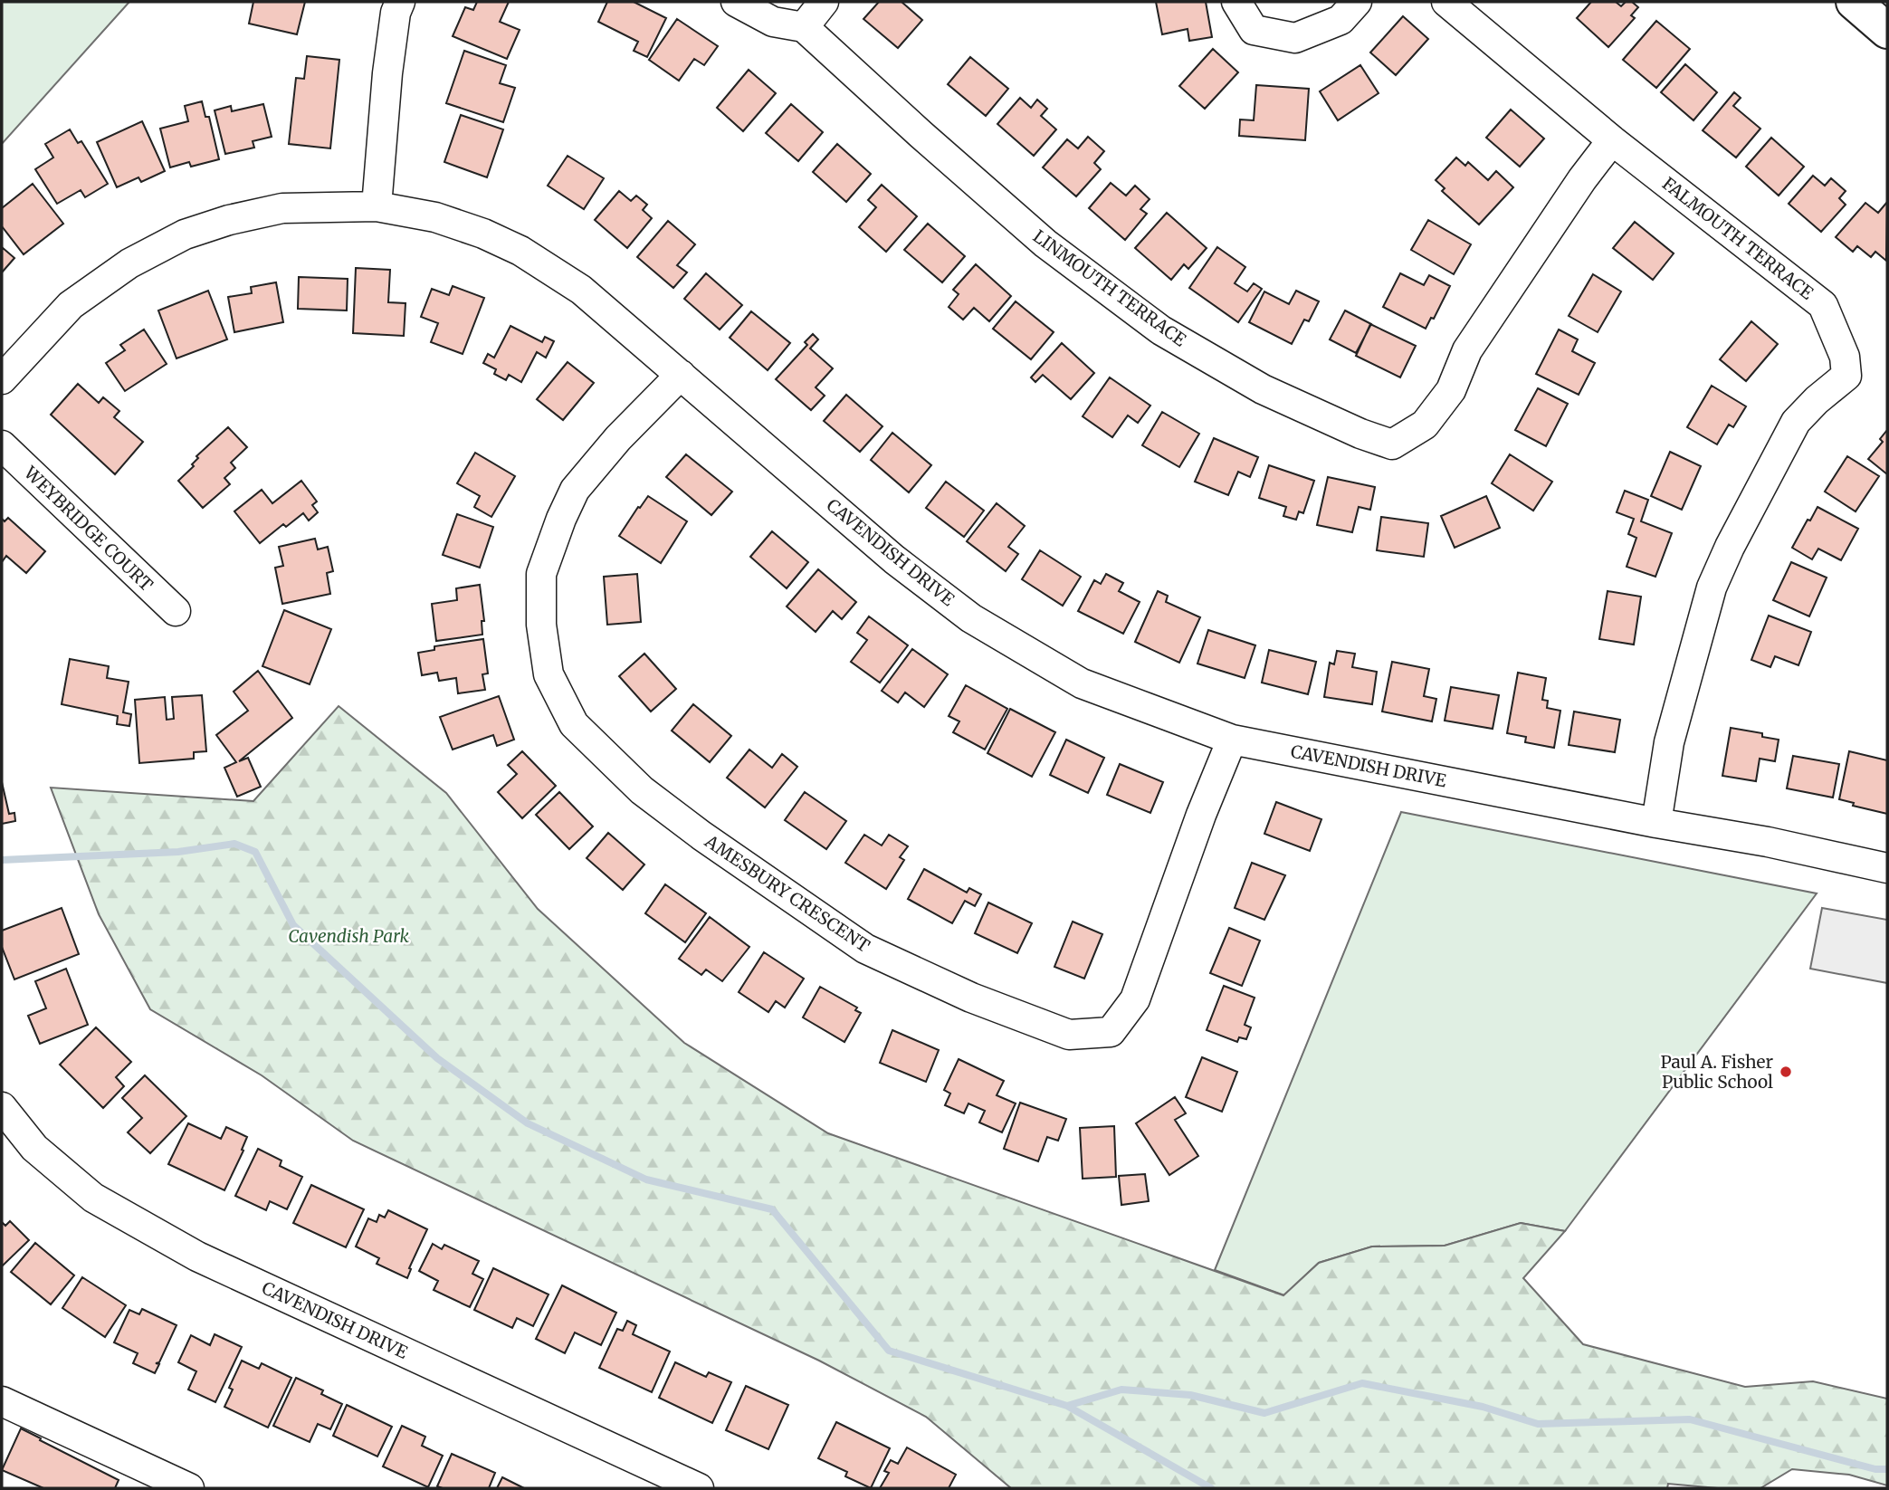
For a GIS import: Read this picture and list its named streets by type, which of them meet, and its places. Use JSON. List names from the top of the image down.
{
  "streets": {
    "street": [
      "FALMOUTH TERRACE",
      "LINMOUTH TERRACE",
      "WEYBRIDGE COURT",
      "CAVENDISH DRIVE",
      "AMESBURY CRESCENT"
    ]
  },
  "crossings": [
    ["FALMOUTH TERRACE", "LINMOUTH TERRACE"],
    ["FALMOUTH TERRACE", "CAVENDISH DRIVE"],
    ["CAVENDISH DRIVE", "AMESBURY CRESCENT"]
  ],
  "parks": ["Cavendish Park"],
  "places": ["Paul A. Fisher Public School"]
}
